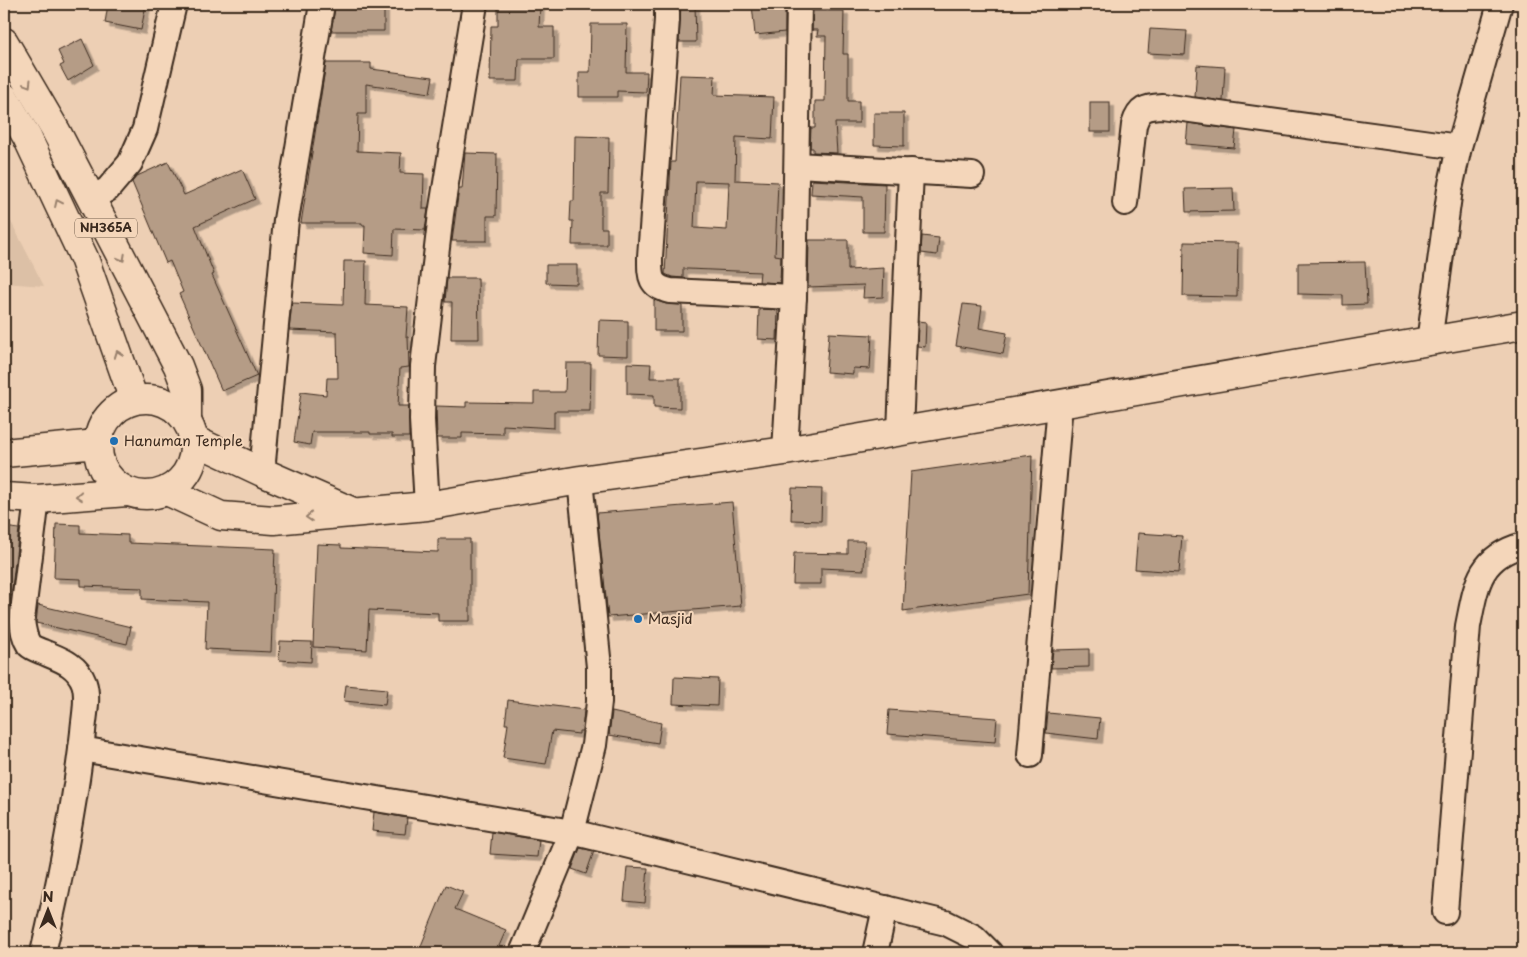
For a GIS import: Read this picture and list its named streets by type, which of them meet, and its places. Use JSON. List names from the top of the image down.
{
  "streets": {
    "main road": ["NH365A"]
  },
  "places": ["Hanuman Temple", "Masjid"],
  "north": "top"
}
